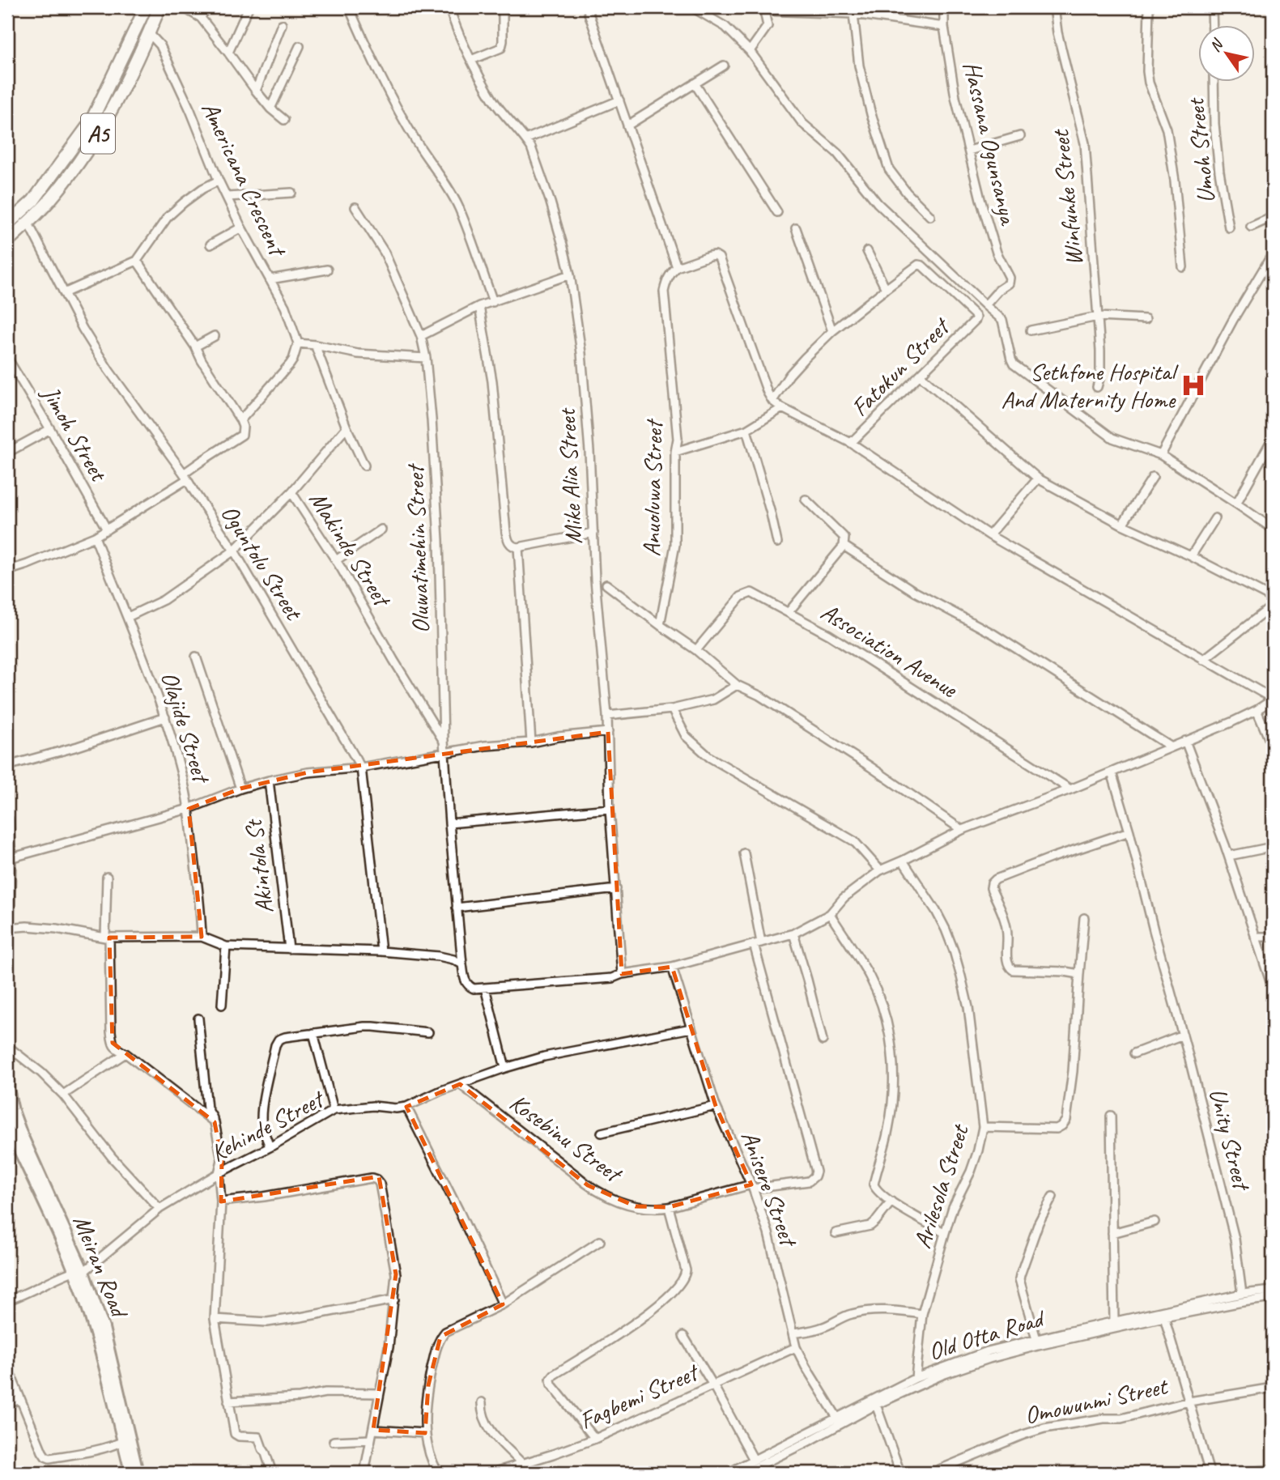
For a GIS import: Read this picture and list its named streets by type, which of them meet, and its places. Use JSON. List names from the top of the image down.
{
  "streets": {
    "highway": ["A5"],
    "main road": ["Meiran Road"],
    "street": [
      "Hassana Ogunsanya",
      "Umoh Street",
      "Americana Crescent",
      "Winfunke Street",
      "Fatokun Street",
      "Jimoh Street",
      "Mike Alia Street",
      "Anuoluwa Street",
      "Makinde Street",
      "Oluwatimehin Street",
      "Oguntolu Street",
      "Association Avenue",
      "Olajide Street",
      "Akintola St",
      "Kehinde Street",
      "Kosebinu Street",
      "Unity Street",
      "Arilesola Street",
      "Anisere Street",
      "Old Otta Road",
      "Fagbemi Street",
      "Omowunmi Street"
    ]
  },
  "crossings": [
    ["A5", "Americana Crescent"],
    ["A5", "Oguntolu Street"],
    ["Makinde Street", "Oluwatimehin Street"],
    ["Kehinde Street", "Kosebinu Street"],
    ["Kehinde Street", "Anisere Street"],
    ["Kehinde Street", "Meiran Road"],
    ["Kosebinu Street", "Anisere Street"],
    ["Unity Street", "Old Otta Road"],
    ["Arilesola Street", "Old Otta Road"],
    ["Anisere Street", "Old Otta Road"],
    ["Anisere Street", "Fagbemi Street"]
  ],
  "places": {
    "hospital": ["Sethfone Hospital And Maternity Home"]
  },
  "north": "top left"
}
